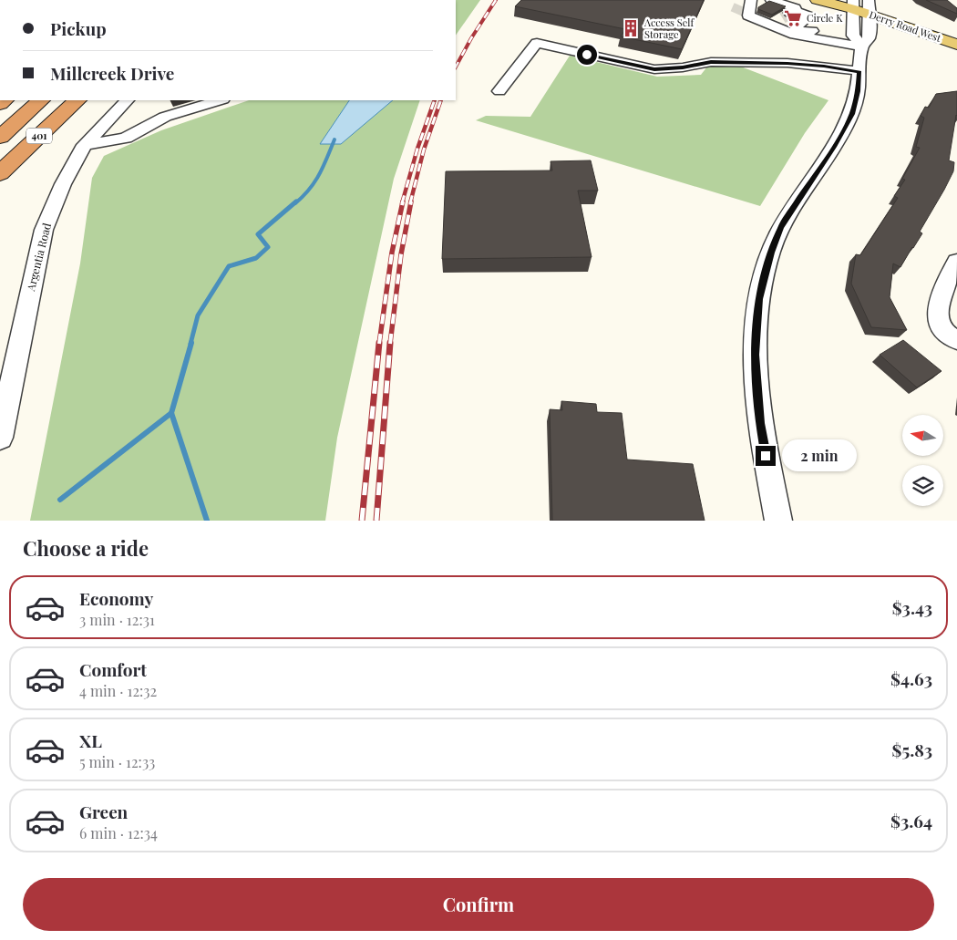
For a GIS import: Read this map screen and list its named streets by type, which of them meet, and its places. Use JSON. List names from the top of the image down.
{
  "streets": {
    "highway": ["401"],
    "main road": ["Derry Road West"],
    "street": ["Argentia Road"]
  },
  "places": {
    "supermarket": ["Circle K"],
    "building": ["Access Self Storage"]
  },
  "north": "left",
  "page": {
    "banner": ["Pickup", "Millcreek Drive"],
    "bubble": "2 min",
    "heading": "Choose a ride",
    "list": [
      {
        "name": "Economy",
        "note": "3 min · 12:31",
        "value": "$3.43"
      },
      {
        "name": "Comfort",
        "note": "4 min · 12:32",
        "value": "$4.63"
      },
      {
        "name": "XL",
        "note": "5 min · 12:33",
        "value": "$5.83"
      },
      {
        "name": "Green",
        "note": "6 min · 12:34",
        "value": "$3.64"
      }
    ],
    "buttons": "Confirm"
  }
}
